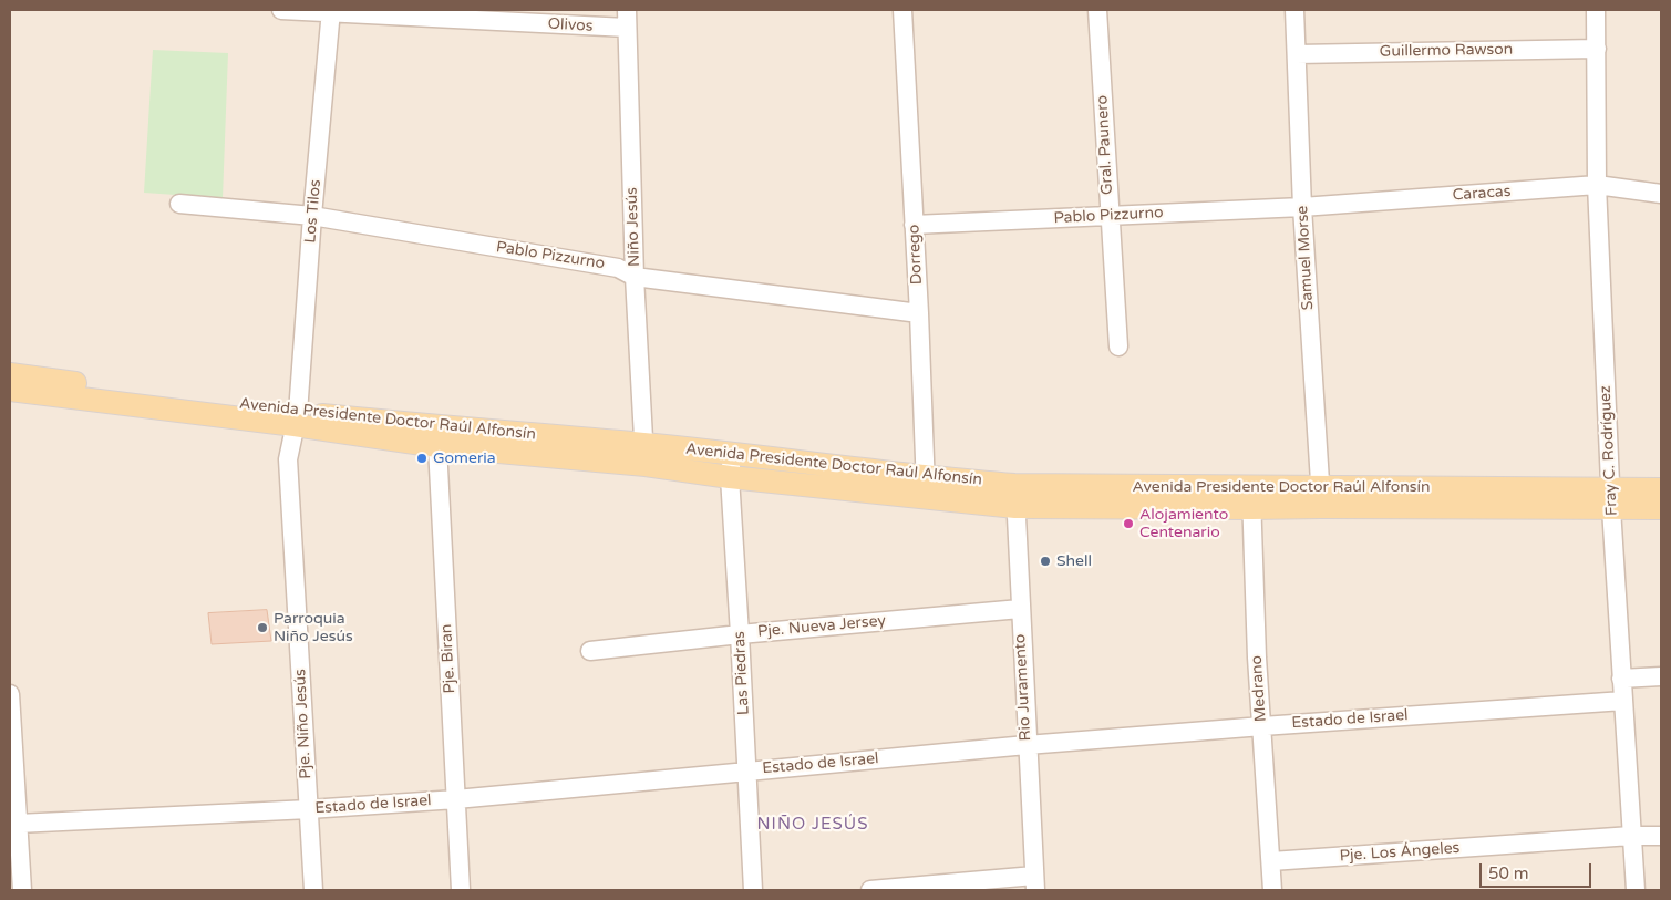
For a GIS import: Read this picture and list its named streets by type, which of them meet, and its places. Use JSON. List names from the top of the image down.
{
  "streets": {
    "main road": ["Avenida Presidente Doctor Raúl Alfonsín"],
    "street": [
      "Olivos",
      "Guillermo Rawson",
      "Gral. Paunero",
      "Caracas",
      "Los Tilos",
      "Pablo Pizzurno",
      "Niño Jesús",
      "Dorrego",
      "Samuel Morse",
      "Fray C. Rodríguez",
      "Pje. Nueva Jersey",
      "Pje. Biran",
      "Las Piedras",
      "Rio Juramento",
      "Medrano",
      "Estado de Israel",
      "Pje. Niño Jesús",
      "Pje. Los Ángeles"
    ]
  },
  "crossings": [
    ["Olivos", "Los Tilos"],
    ["Olivos", "Niño Jesús"],
    ["Guillermo Rawson", "Samuel Morse"],
    ["Guillermo Rawson", "Fray C. Rodríguez"],
    ["Gral. Paunero", "Pablo Pizzurno"],
    ["Caracas", "Pablo Pizzurno"],
    ["Caracas", "Samuel Morse"],
    ["Caracas", "Fray C. Rodríguez"],
    ["Los Tilos", "Pablo Pizzurno"],
    ["Los Tilos", "Avenida Presidente Doctor Raúl Alfonsín"],
    ["Los Tilos", "Pje. Niño Jesús"],
    ["Pablo Pizzurno", "Niño Jesús"],
    ["Pablo Pizzurno", "Dorrego"],
    ["Pablo Pizzurno", "Samuel Morse"],
    ["Niño Jesús", "Avenida Presidente Doctor Raúl Alfonsín"],
    ["Dorrego", "Avenida Presidente Doctor Raúl Alfonsín"],
    ["Samuel Morse", "Avenida Presidente Doctor Raúl Alfonsín"],
    ["Avenida Presidente Doctor Raúl Alfonsín", "Fray C. Rodríguez"],
    ["Avenida Presidente Doctor Raúl Alfonsín", "Pje. Biran"],
    ["Avenida Presidente Doctor Raúl Alfonsín", "Las Piedras"],
    ["Avenida Presidente Doctor Raúl Alfonsín", "Rio Juramento"],
    ["Avenida Presidente Doctor Raúl Alfonsín", "Medrano"],
    ["Avenida Presidente Doctor Raúl Alfonsín", "Pje. Niño Jesús"],
    ["Fray C. Rodríguez", "Estado de Israel"],
    ["Fray C. Rodríguez", "Pje. Los Ángeles"],
    ["Pje. Nueva Jersey", "Las Piedras"],
    ["Pje. Nueva Jersey", "Rio Juramento"],
    ["Pje. Biran", "Estado de Israel"],
    ["Las Piedras", "Estado de Israel"],
    ["Rio Juramento", "Estado de Israel"],
    ["Medrano", "Estado de Israel"],
    ["Medrano", "Pje. Los Ángeles"],
    ["Estado de Israel", "Pje. Niño Jesús"]
  ],
  "districts": ["NIÑO JESÚS"],
  "places": [
    "Gomeria",
    "Alojamiento Centenario",
    "Shell",
    "Parroquia Niño Jesús"
  ],
  "scale_bar": "50 m"
}
